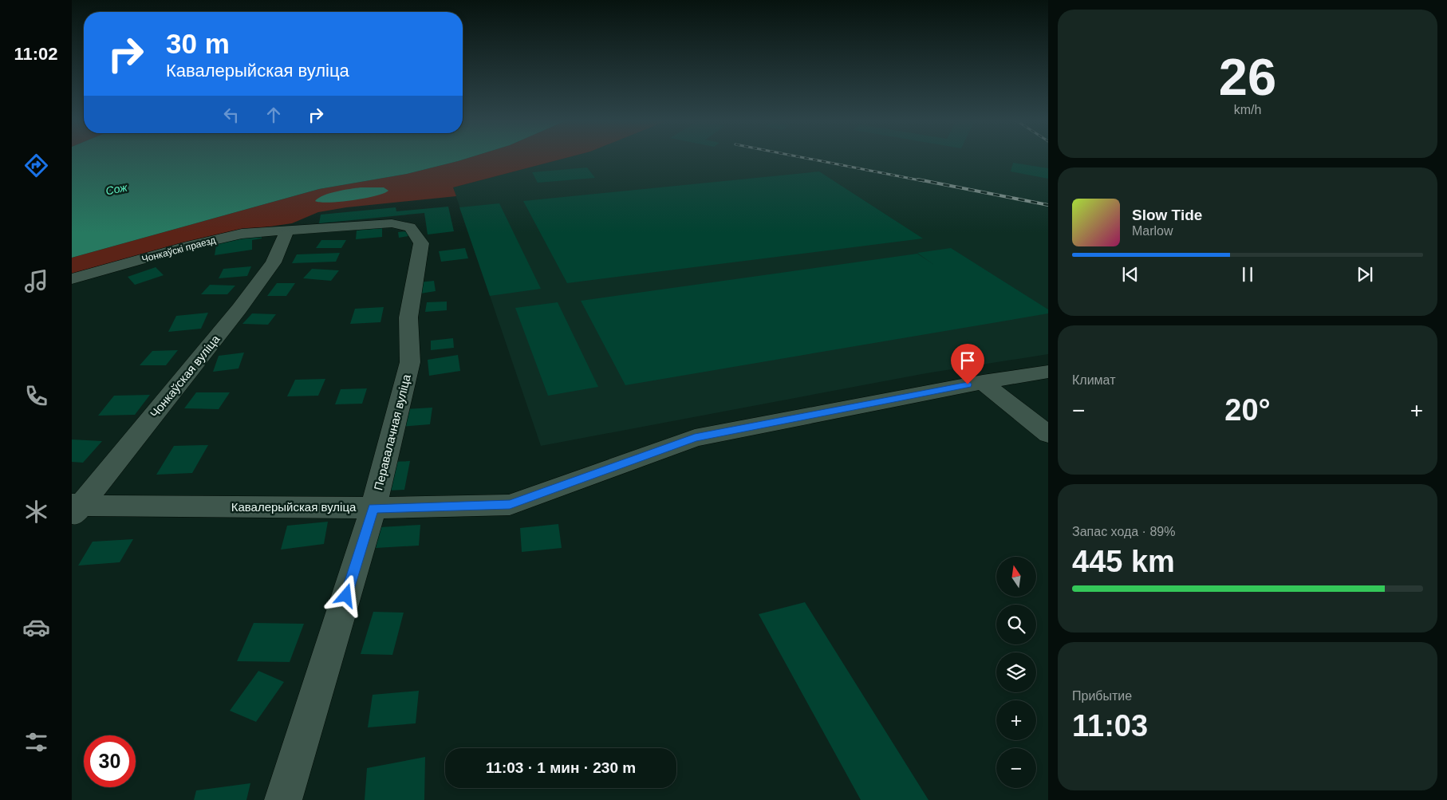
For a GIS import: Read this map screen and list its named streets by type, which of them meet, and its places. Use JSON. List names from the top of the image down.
{
  "streets": {
    "street": [
      "Чонкаўскі праезд",
      "Чонкаўская вуліца",
      "Перавалачная вуліца",
      "Кавалерыйская вуліца"
    ]
  },
  "crossings": [
    ["Чонкаўскі праезд", "Чонкаўская вуліца"],
    ["Чонкаўскі праезд", "Перавалачная вуліца"],
    ["Чонкаўская вуліца", "Перавалачная вуліца"],
    ["Чонкаўская вуліца", "Кавалерыйская вуліца"],
    ["Перавалачная вуліца", "Кавалерыйская вуліца"]
  ],
  "water": ["Сож"],
  "north": "top",
  "page": {
    "tabs": "11:02",
    "tile": [
      ["26", "km/h"],
      "Климат",
      ["Запас хода · 89%", "445 km"],
      ["Прибытие", "11:03"]
    ],
    "turn": ["30 m", "Кавалерыйская вуліца"],
    "song": ["Slow Tide", "Marlow"],
    "heat": ["−", "20°", "+"],
    "map_buttons": ["+", "−"],
    "limit": "30",
    "trip": "11:03 · 1 мин · 230 m"
  }
}
